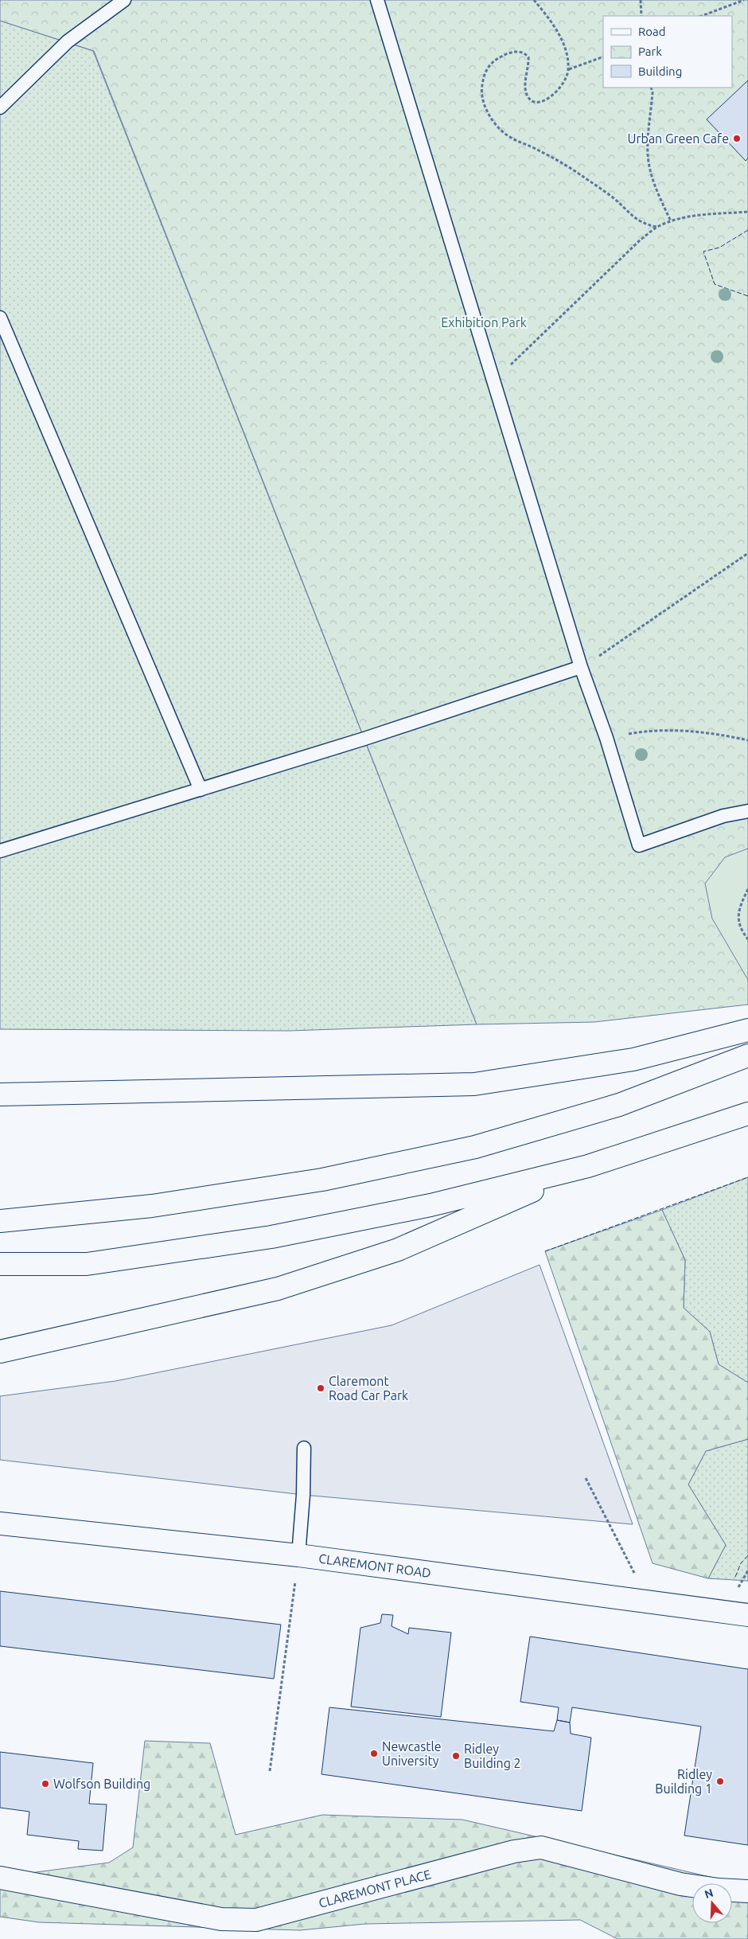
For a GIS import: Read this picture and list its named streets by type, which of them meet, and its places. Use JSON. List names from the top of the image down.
{
  "streets": {
    "main road": ["CLAREMONT ROAD", "CLAREMONT PLACE"]
  },
  "parks": ["Exhibition Park"],
  "places": [
    "Urban Green Cafe",
    "Claremont Road Car Park",
    "Newcastle University",
    "Ridley Building 2",
    "Ridley Building 1",
    "Wolfson Building"
  ],
  "legend": ["Road", "Park", "Building"],
  "north": "top"
}
